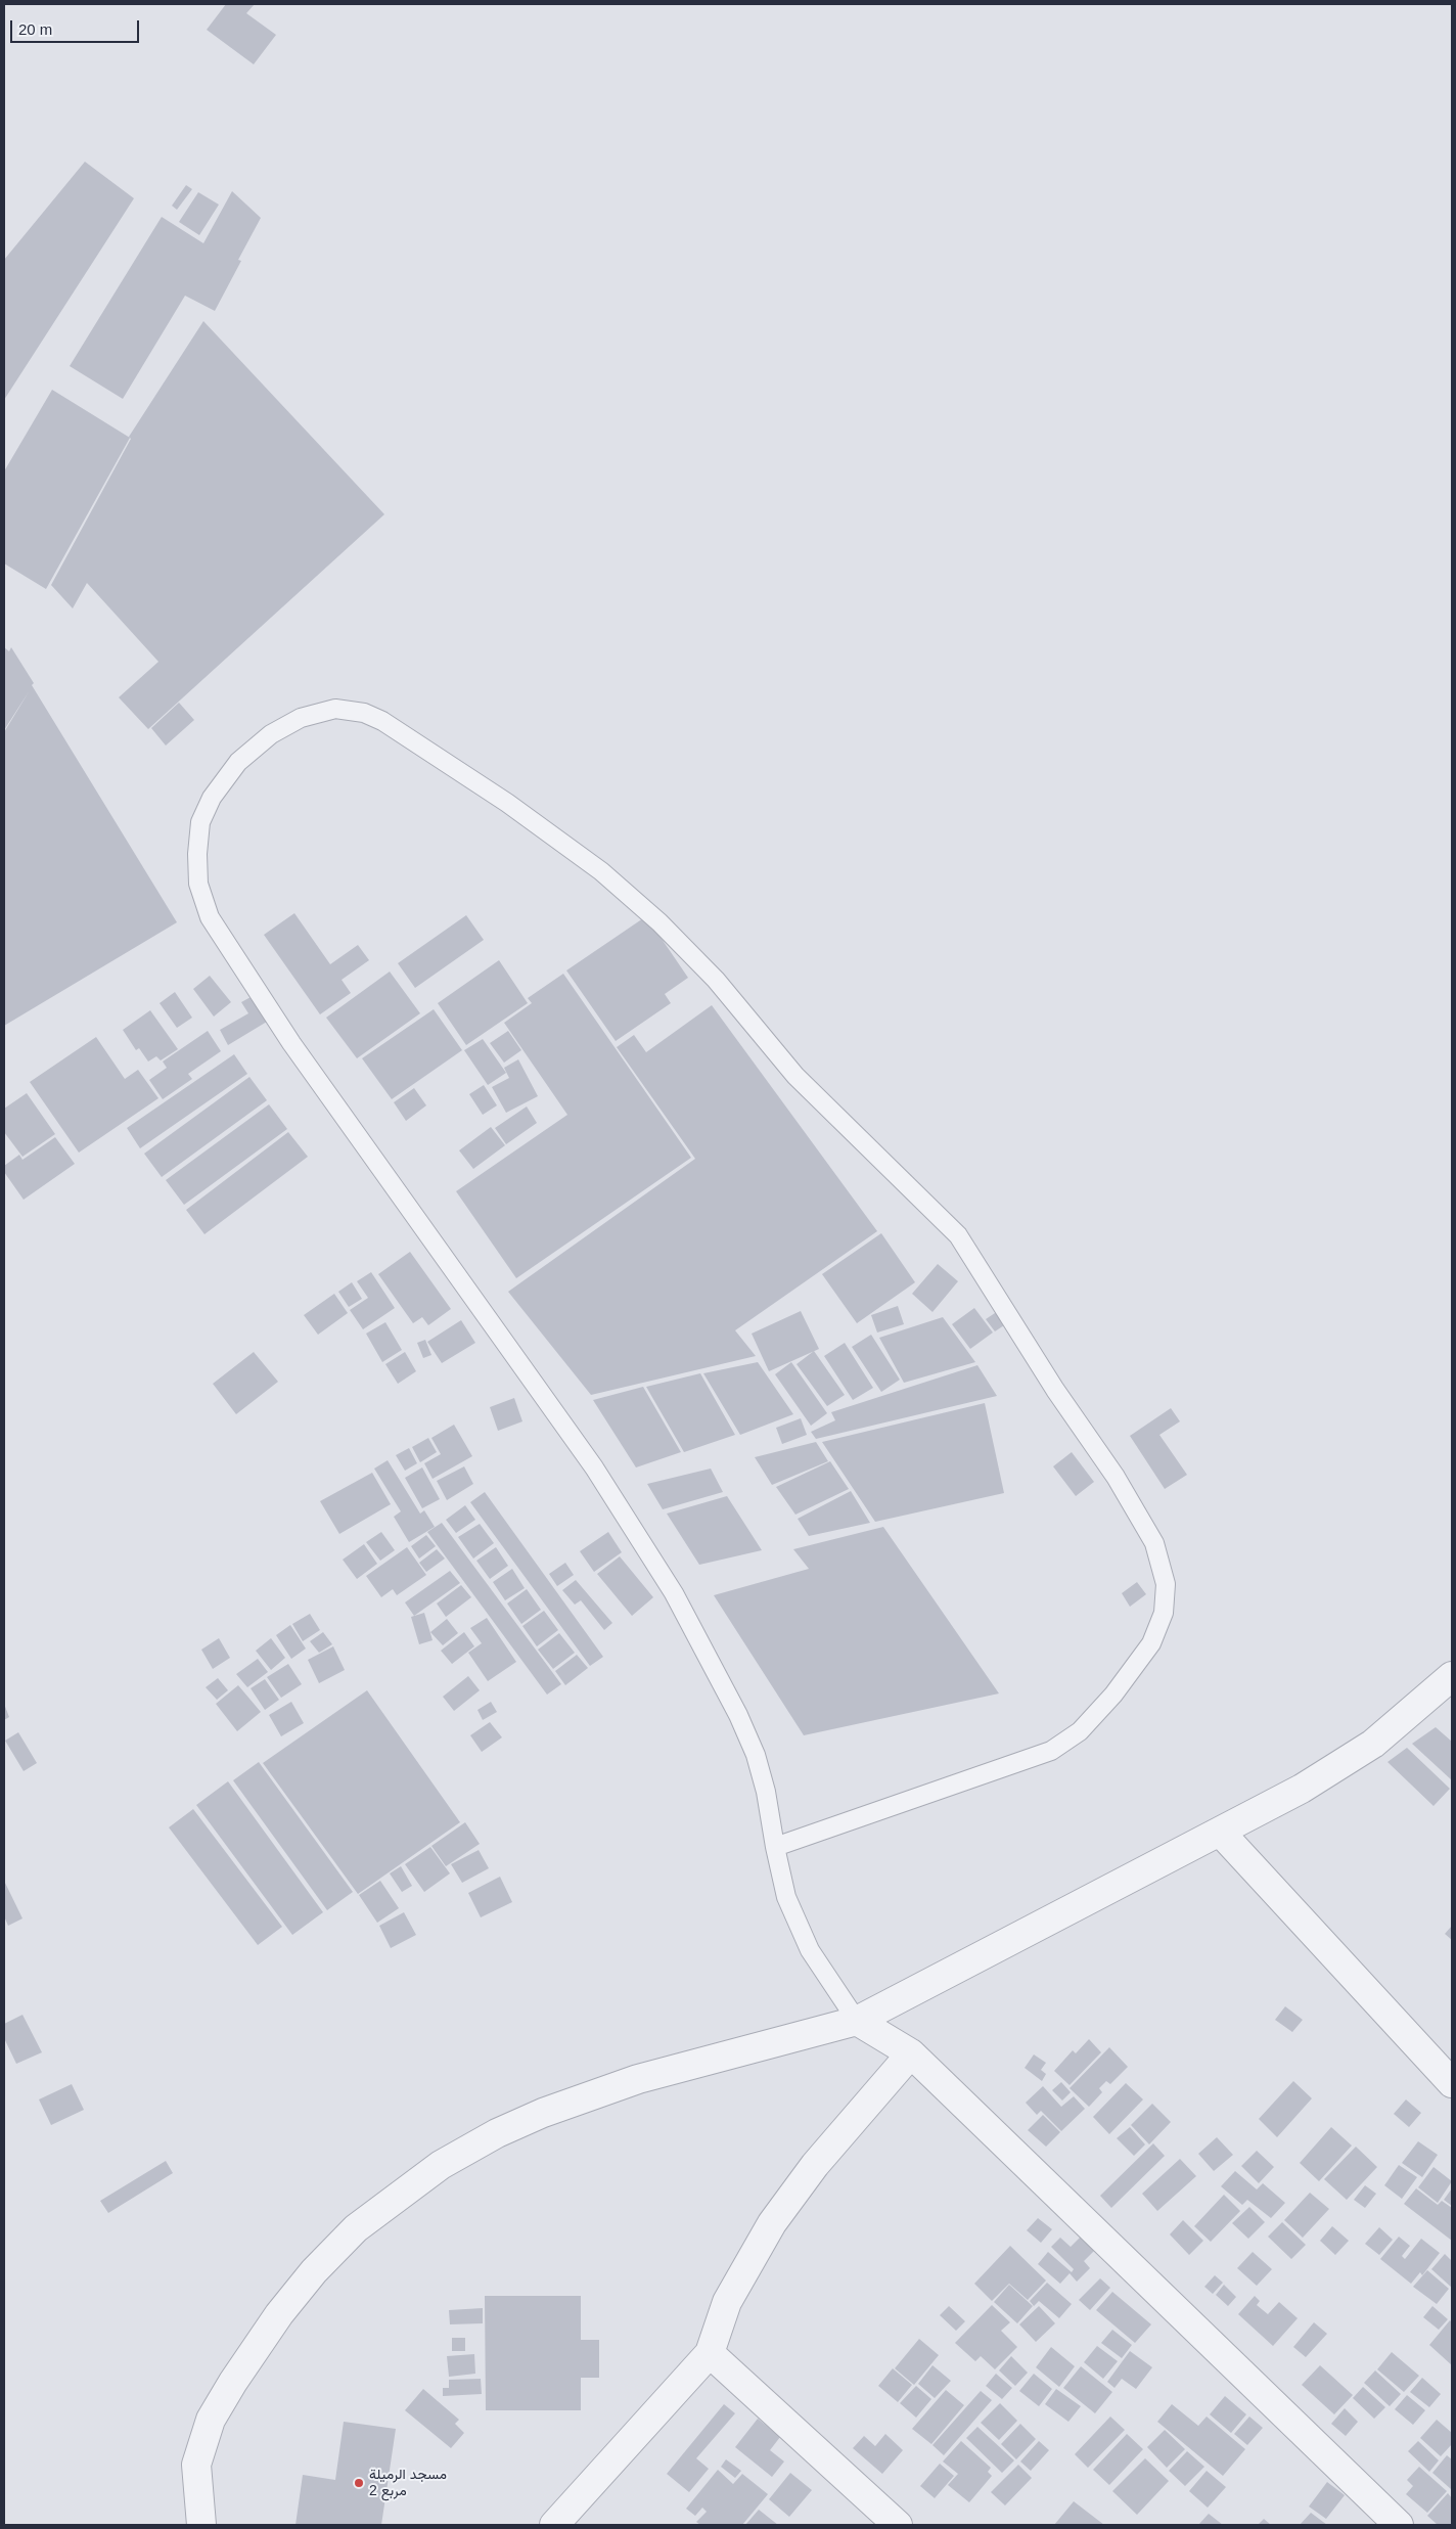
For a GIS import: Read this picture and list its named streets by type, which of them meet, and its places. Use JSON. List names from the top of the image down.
{
  "places": ["مسجد الرميلة مربع 2"],
  "scale_bar": "20 m"
}
